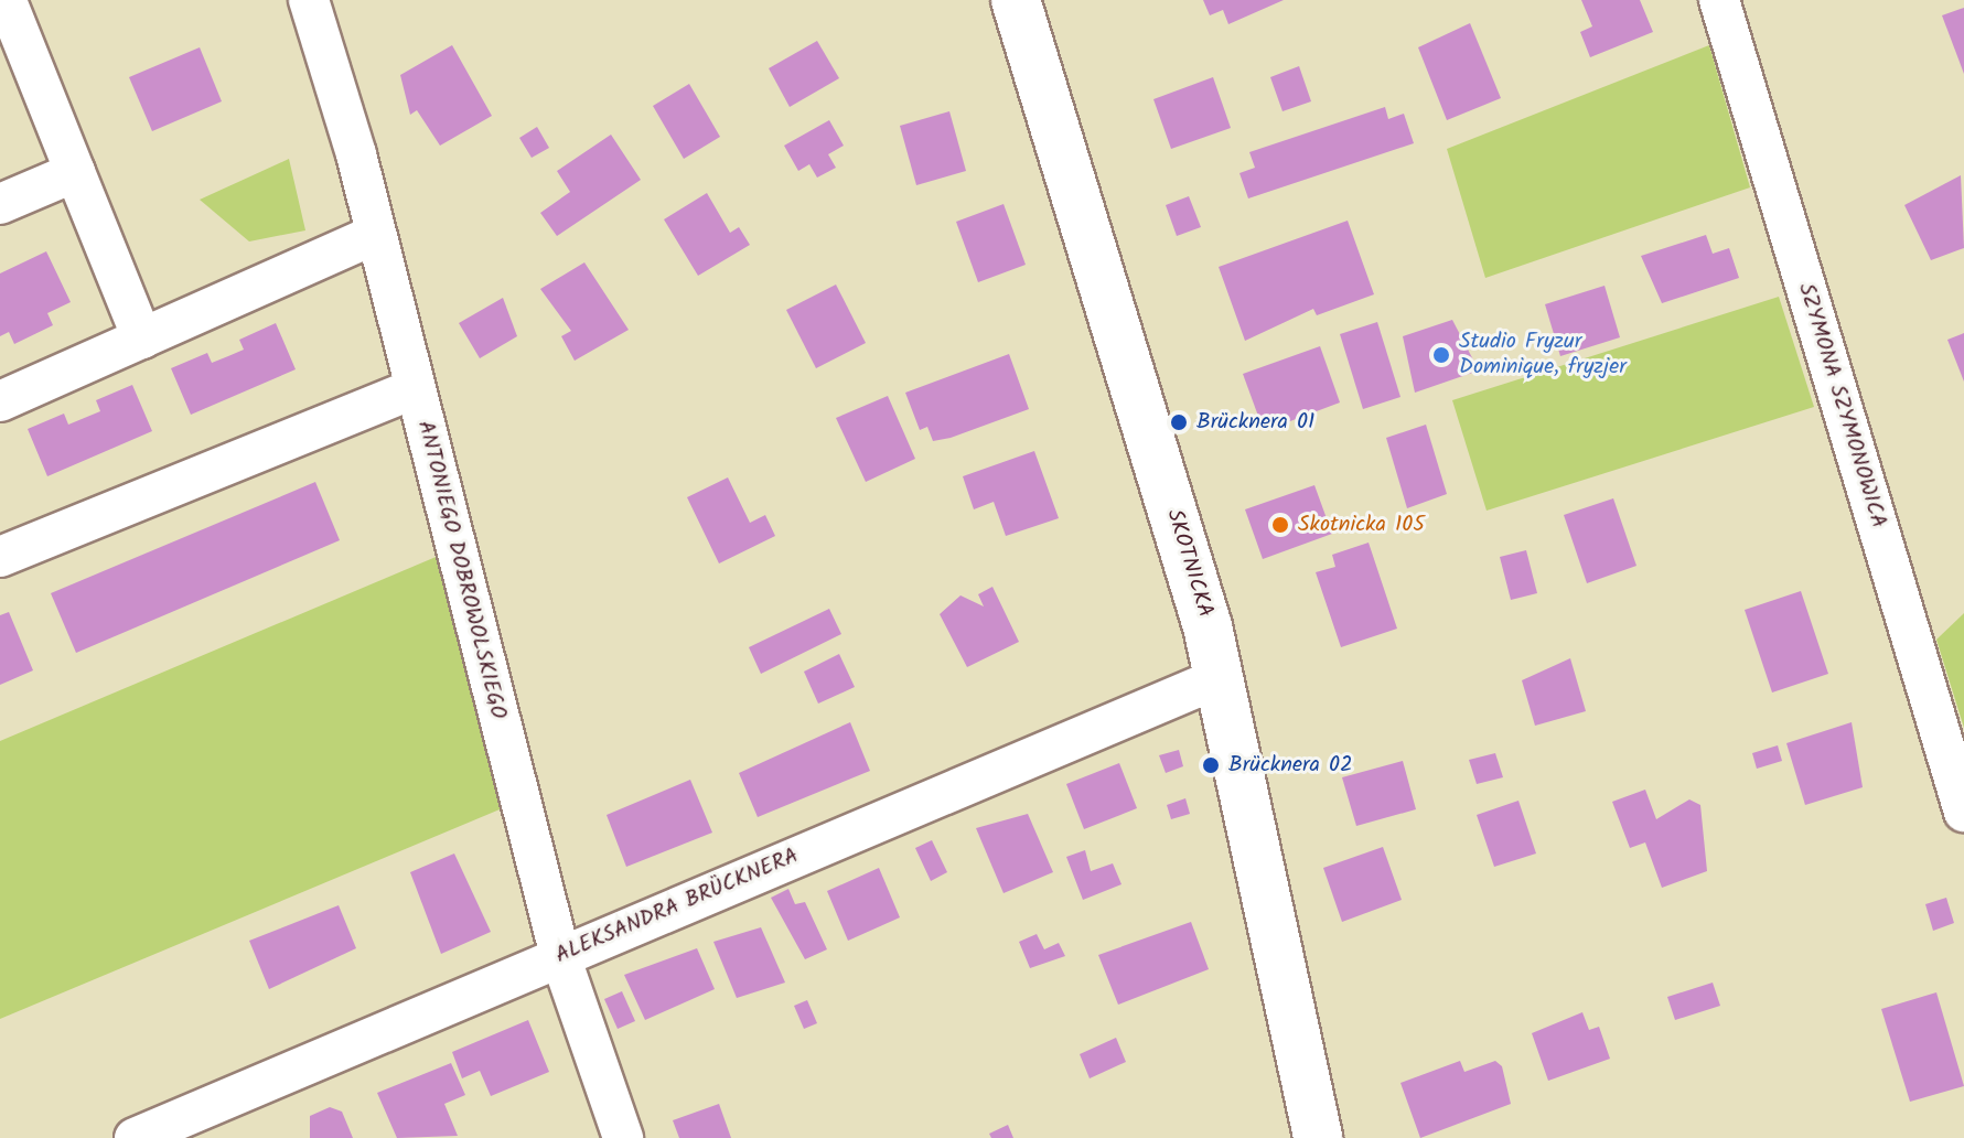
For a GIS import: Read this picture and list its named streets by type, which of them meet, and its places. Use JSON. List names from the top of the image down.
{
  "streets": {
    "street": [
      "SZYMONA SZYMONOWICA",
      "SKOTNICKA",
      "ANTONIEGO DOBROWOLSKIEGO",
      "ALEKSANDRA BRÜCKNERA"
    ]
  },
  "crossings": [
    ["SKOTNICKA", "ALEKSANDRA BRÜCKNERA"],
    ["ANTONIEGO DOBROWOLSKIEGO", "ALEKSANDRA BRÜCKNERA"]
  ],
  "places": [
    "Studio Fryzur Dominique, fryzjer",
    "Brücknera 01",
    "Skotnicka 105",
    "Brücknera 02"
  ]
}
